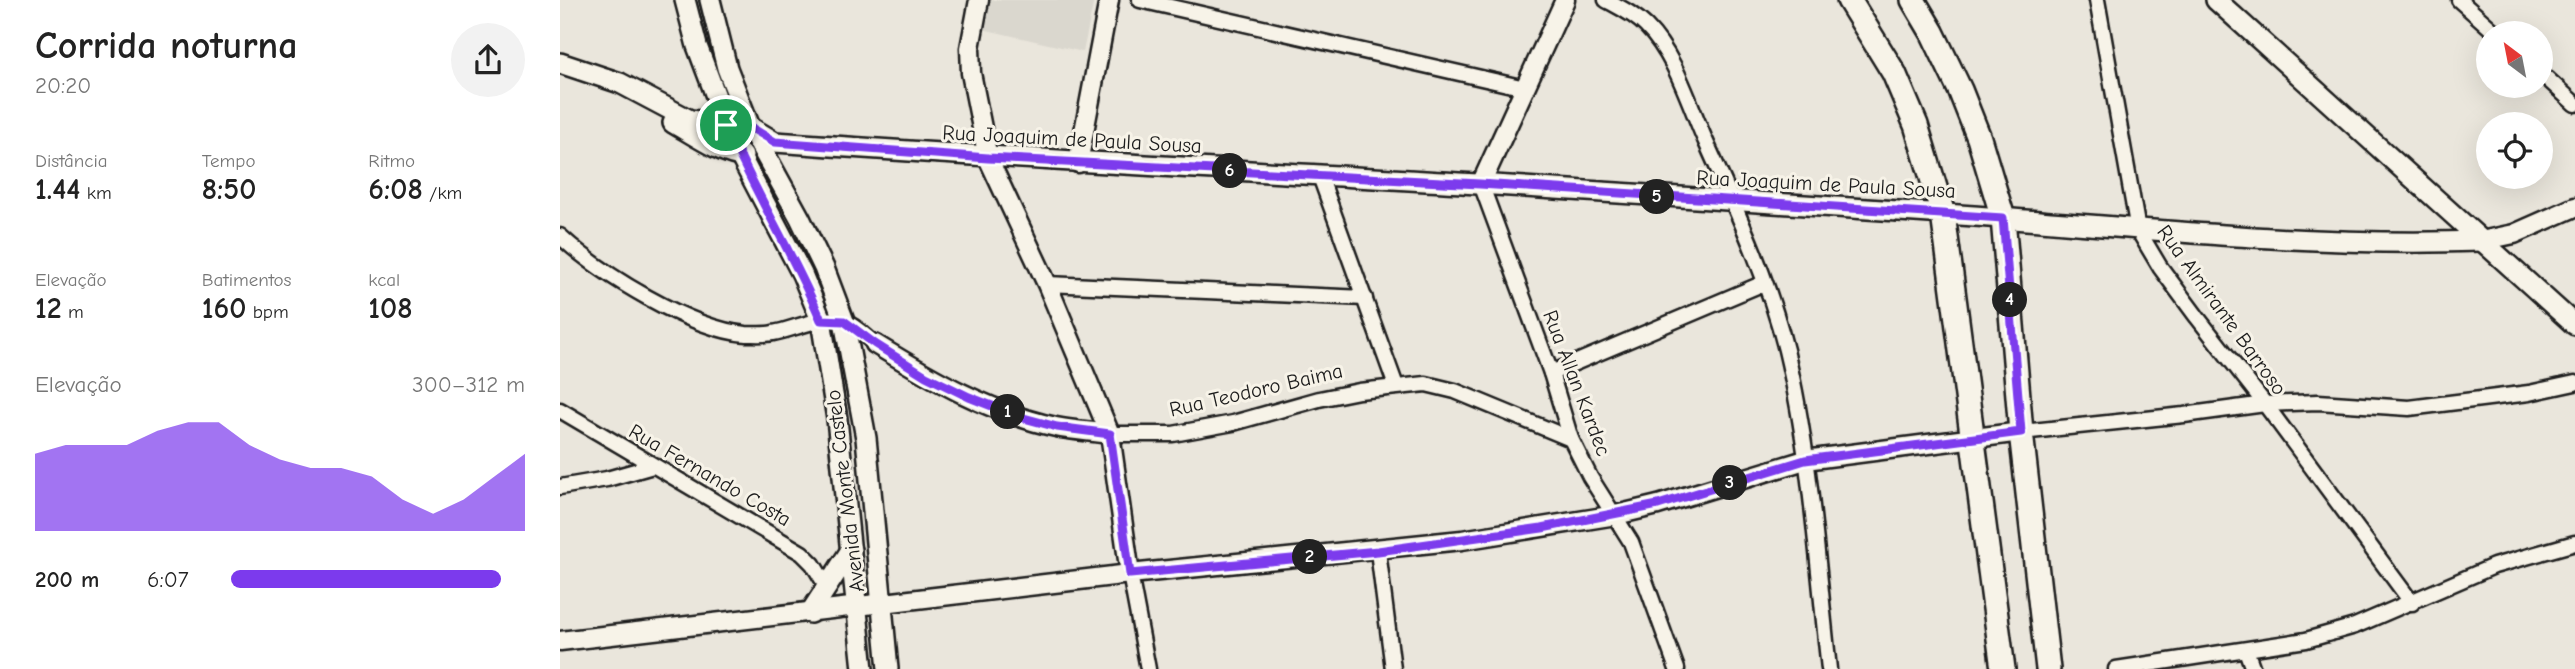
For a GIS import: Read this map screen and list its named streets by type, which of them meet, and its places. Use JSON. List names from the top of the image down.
{
  "streets": {
    "main road": ["Rua Joaquim de Paula Sousa", "Avenida Monte Castelo"],
    "street": [
      "Rua Almirante Barroso",
      "Rua Allan Kardec",
      "Rua Teodoro Baima",
      "Rua Fernando Costa"
    ]
  },
  "crossings": [
    ["Rua Joaquim de Paula Sousa", "Rua Almirante Barroso"],
    ["Rua Joaquim de Paula Sousa", "Rua Allan Kardec"],
    ["Rua Joaquim de Paula Sousa", "Avenida Monte Castelo"],
    ["Rua Allan Kardec", "Rua Teodoro Baima"]
  ],
  "north": "top left",
  "page": {
    "heading": ["Corrida noturna", "20:20"],
    "stats": [
      ["Distância", "1.44 km"],
      ["Tempo", "8:50"],
      ["Ritmo", "6:08 /km"],
      ["Elevação", "12 m"],
      ["Batimentos", "160 bpm"],
      ["kcal", "108"]
    ],
    "pins": [
      "6",
      "5",
      "4",
      "1",
      "3",
      "2"
    ],
    "chart": ["Elevação", "300–312 m"],
    "list": [
      {
        "name": "200 m",
        "note": "6:07"
      }
    ]
  }
}
